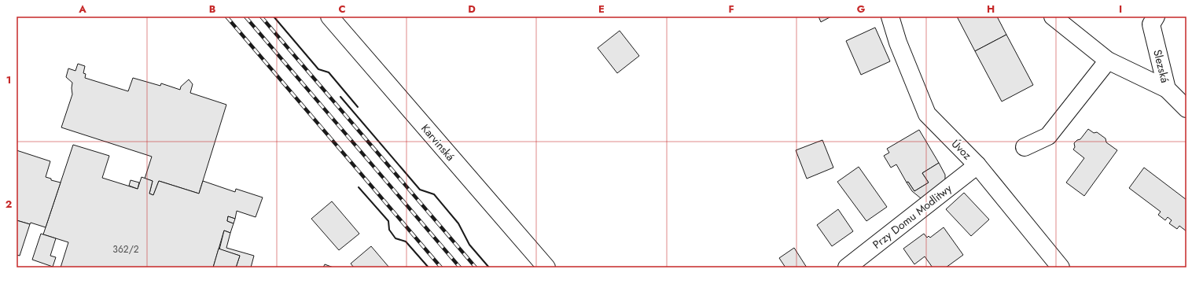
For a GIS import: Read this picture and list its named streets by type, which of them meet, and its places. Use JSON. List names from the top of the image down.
{
  "streets": {
    "street": [
      "Slezská",
      "Karvinská",
      "Úvoz",
      "Przy Domu Modlitwy"
    ]
  },
  "crossings": [
    ["Úvoz", "Przy Domu Modlitwy"]
  ],
  "house_numbers": ["362/2"],
  "grid": {
    "columns": [
      "A",
      "B",
      "C",
      "D",
      "E",
      "F",
      "G",
      "H",
      "I"
    ],
    "rows": ["1", "2"]
  }
}
